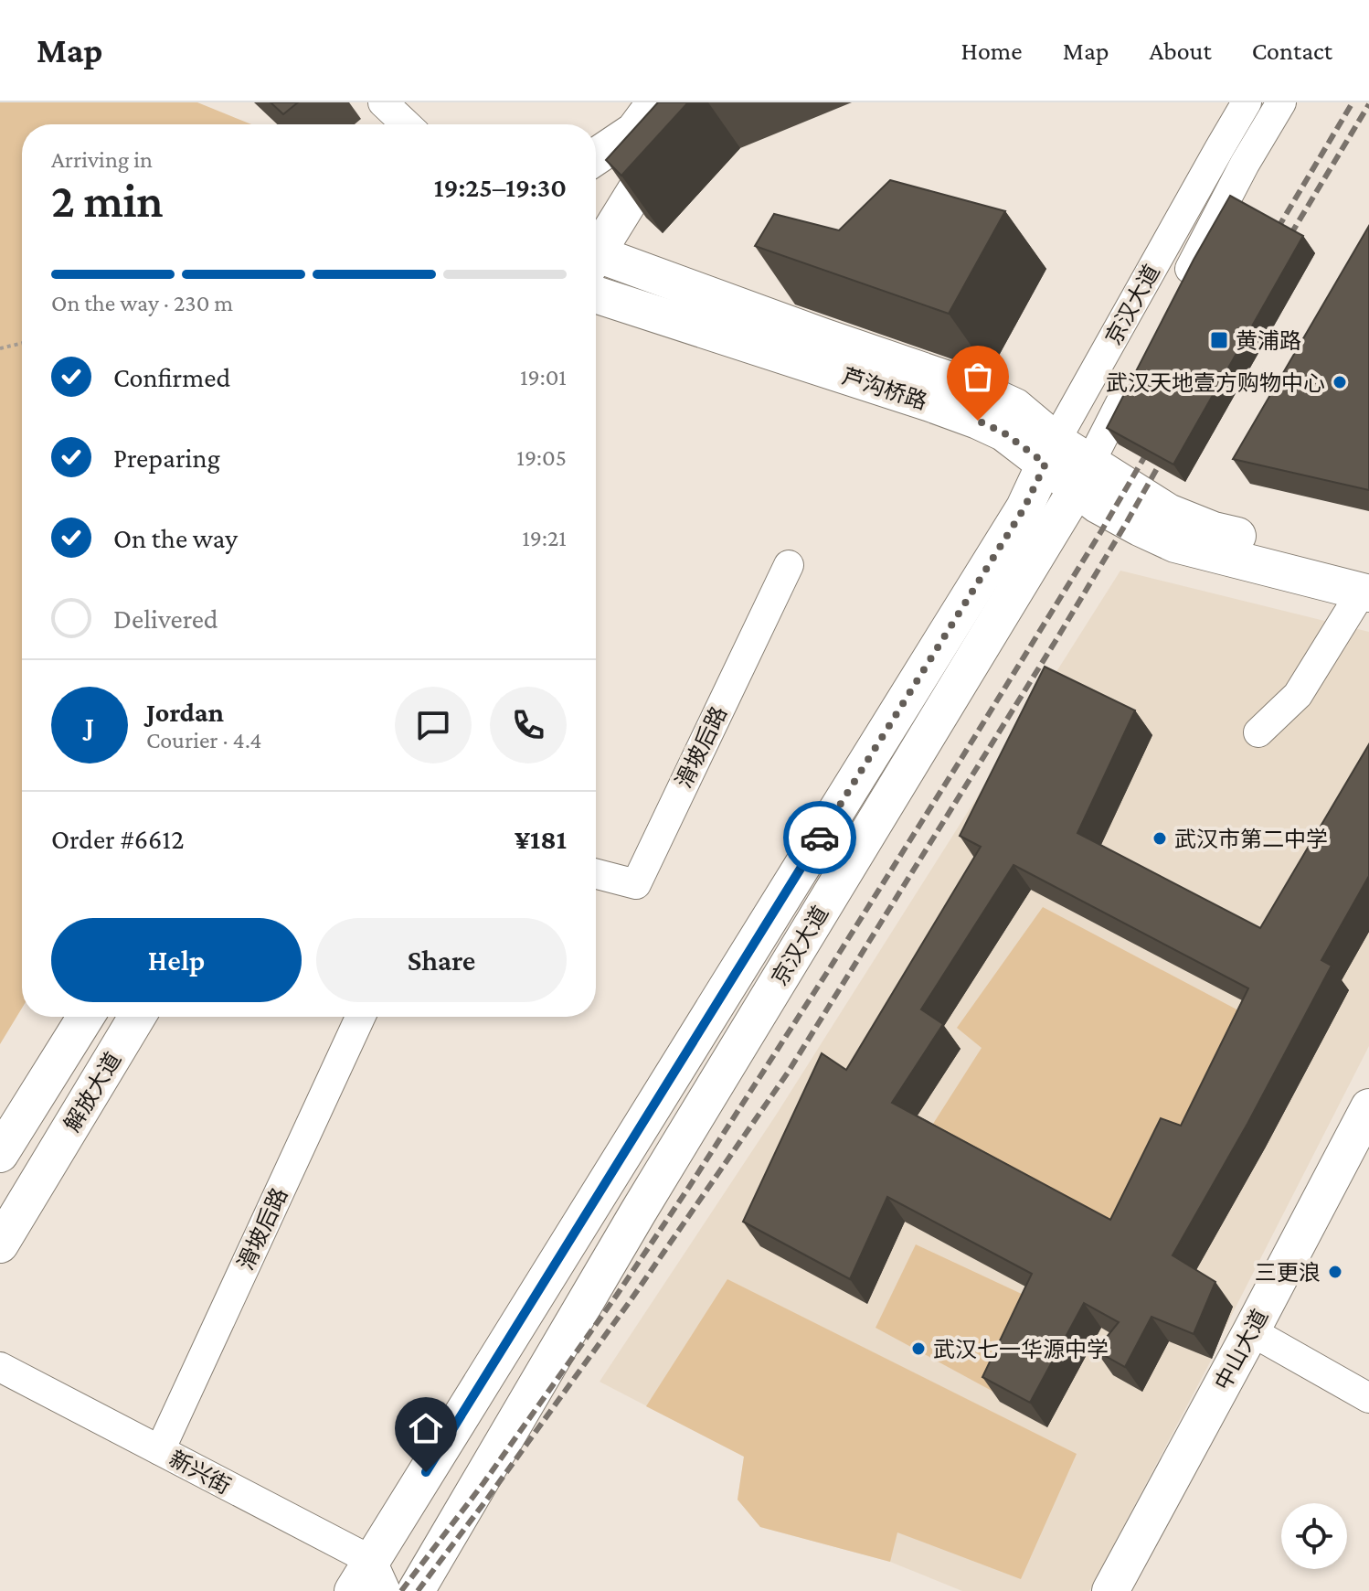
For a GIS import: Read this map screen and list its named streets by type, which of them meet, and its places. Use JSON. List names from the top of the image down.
{
  "streets": {
    "main road": [
      "京汉大道",
      "芦沟桥路",
      "解放大道",
      "中山大道"
    ],
    "street": ["滑坡后路", "新兴街"]
  },
  "crossings": [
    ["京汉大道", "芦沟桥路"],
    ["京汉大道", "新兴街"],
    ["滑坡后路", "新兴街"]
  ],
  "places": {
    "transit": ["黄浦路"],
    "other": [
      "武汉天地壹方购物中心",
      "武汉市第二中学",
      "三更浪",
      "武汉七一华源中学"
    ]
  },
  "page": {
    "header": "Map",
    "nav": [
      "Home",
      "Map",
      "About",
      "Contact"
    ],
    "heading": ["2 min", "Arriving in", "19:25–19:30"],
    "panel": [
      "Jordan",
      "Courier · 4.4",
      "Order #6612",
      "¥181"
    ],
    "bar": "On the way · 230 m",
    "list": [
      ["Confirmed", "19:01"],
      ["Preparing", "19:05"],
      ["On the way", "19:21"],
      "Delivered"
    ],
    "round": "J",
    "buttons": ["Help", "Share"]
  }
}
